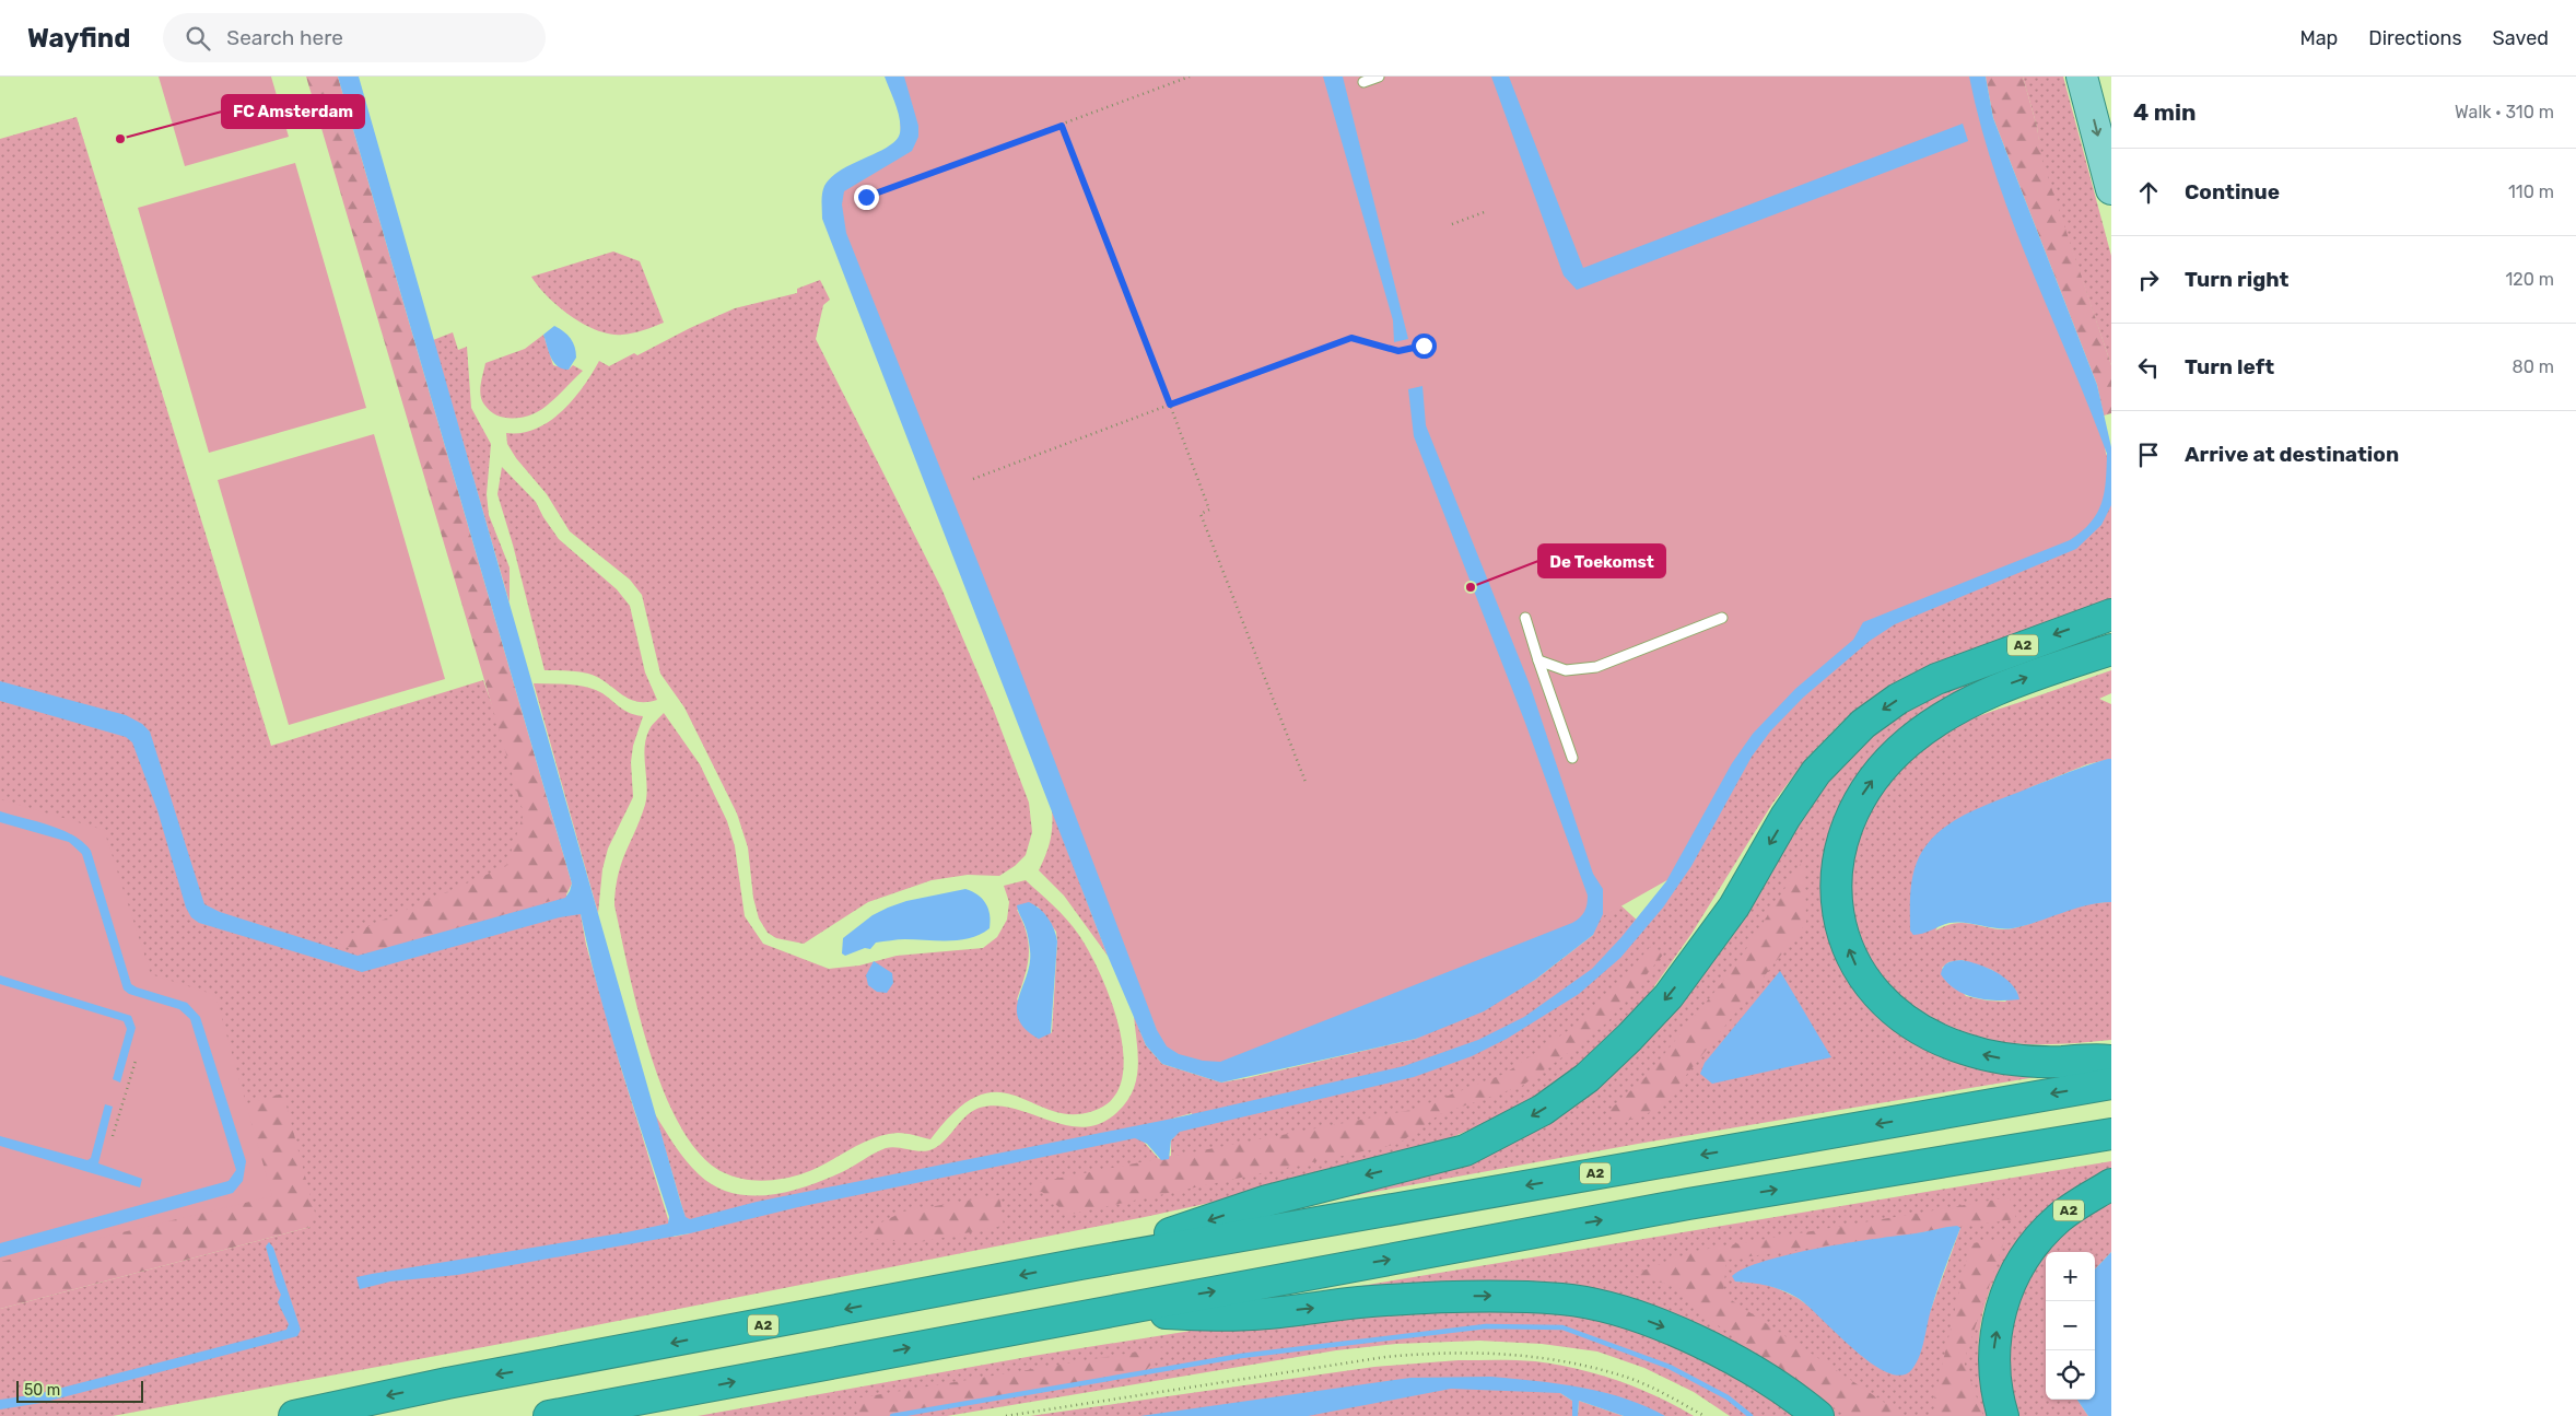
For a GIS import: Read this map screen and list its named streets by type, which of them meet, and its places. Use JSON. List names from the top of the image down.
{
  "streets": {
    "highway": ["A2"]
  },
  "places": ["FC Amsterdam", "De Toekomst"],
  "scale_bar": "50 m",
  "page": {
    "header": "Wayfind",
    "search": "Search here",
    "nav": ["Map", "Directions", "Saved"],
    "heading": ["4 min", "Walk · 310 m"],
    "list": [
      ["Continue", "110 m"],
      ["Turn right", "120 m"],
      ["Turn left", "80 m"],
      "Arrive at destination"
    ],
    "map_buttons": ["+", "−"],
    "scale": "50 m"
  }
}
